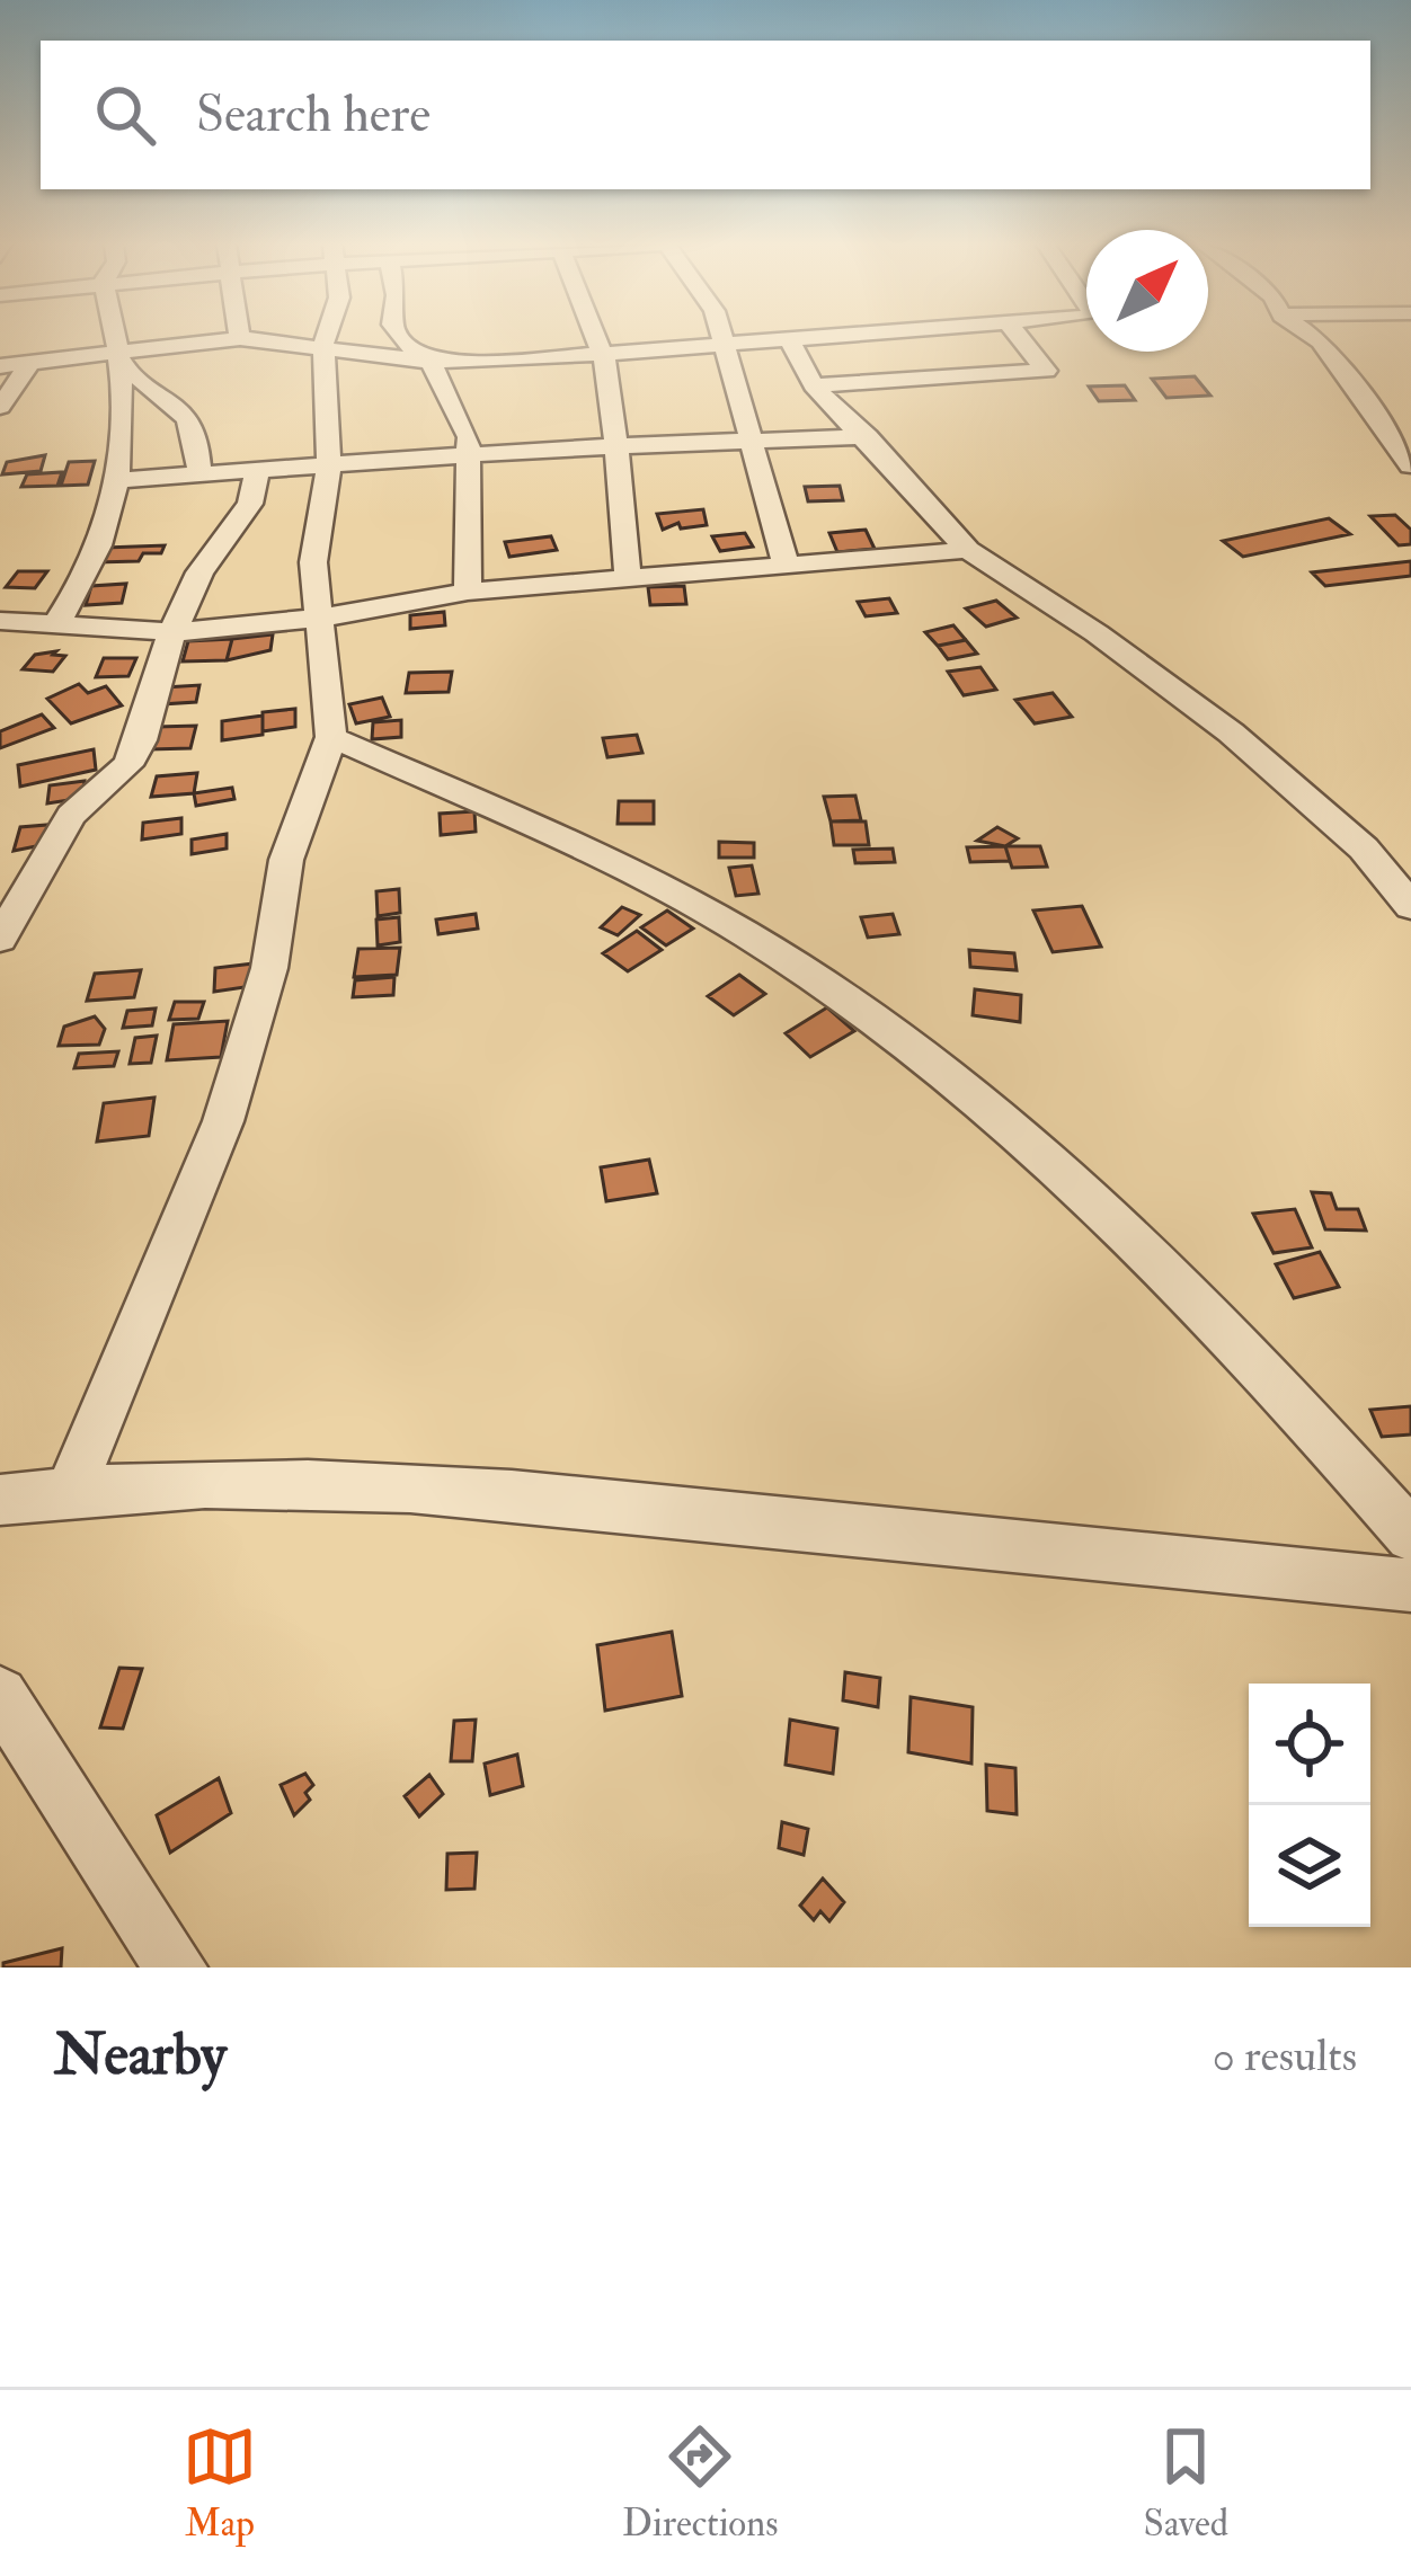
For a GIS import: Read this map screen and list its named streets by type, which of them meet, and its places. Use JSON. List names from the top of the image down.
{
  "north": "top right",
  "page": {
    "search": "Search here",
    "heading": ["Nearby", "0 results"],
    "nav": ["Map", "Directions", "Saved"]
  }
}
